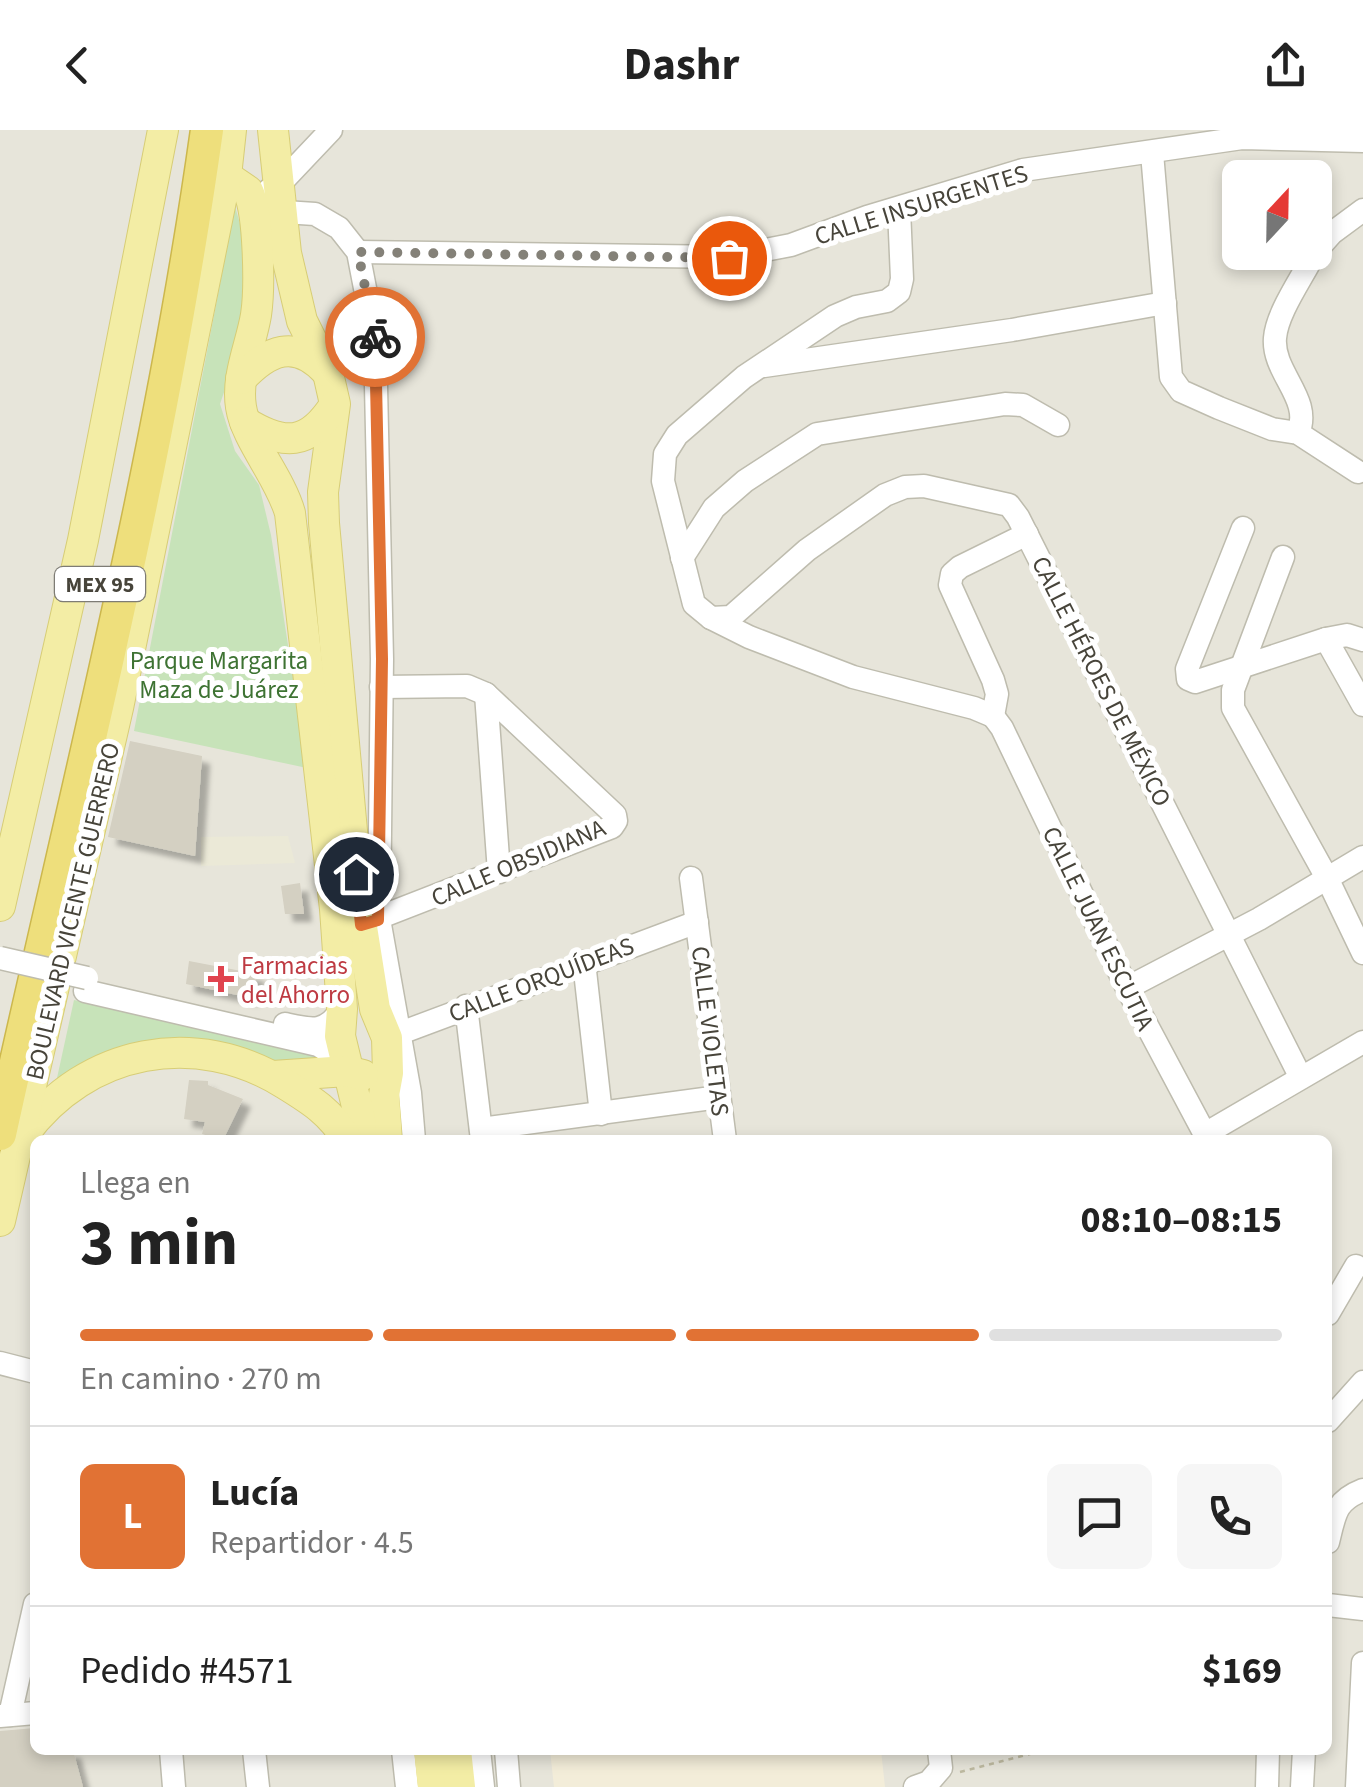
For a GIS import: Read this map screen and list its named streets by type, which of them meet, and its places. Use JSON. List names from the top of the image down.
{
  "streets": {
    "highway": ["MEX 95", "BOULEVARD VICENTE GUERRERO"],
    "street": [
      "CALLE INSURGENTES",
      "CALLE HÉROES DE MÉXICO",
      "CALLE OBSIDIANA",
      "CALLE JUAN ESCUTIA",
      "CALLE ORQUÍDEAS",
      "CALLE VIOLETAS"
    ]
  },
  "crossings": [
    ["CALLE HÉROES DE MÉXICO", "CALLE JUAN ESCUTIA"],
    ["CALLE ORQUÍDEAS", "CALLE VIOLETAS"]
  ],
  "parks": ["Parque Margarita Maza de Juárez"],
  "places": {
    "health": ["Farmacias del Ahorro"]
  },
  "north": "top",
  "page": {
    "header": "Dashr",
    "heading": ["3 min", "Llega en", "08:10–08:15"],
    "panel": [
      "Lucía",
      "Repartidor · 4.5",
      "Pedido #4571",
      "$169"
    ],
    "bar": "En camino · 270 m",
    "round": "L"
  }
}
